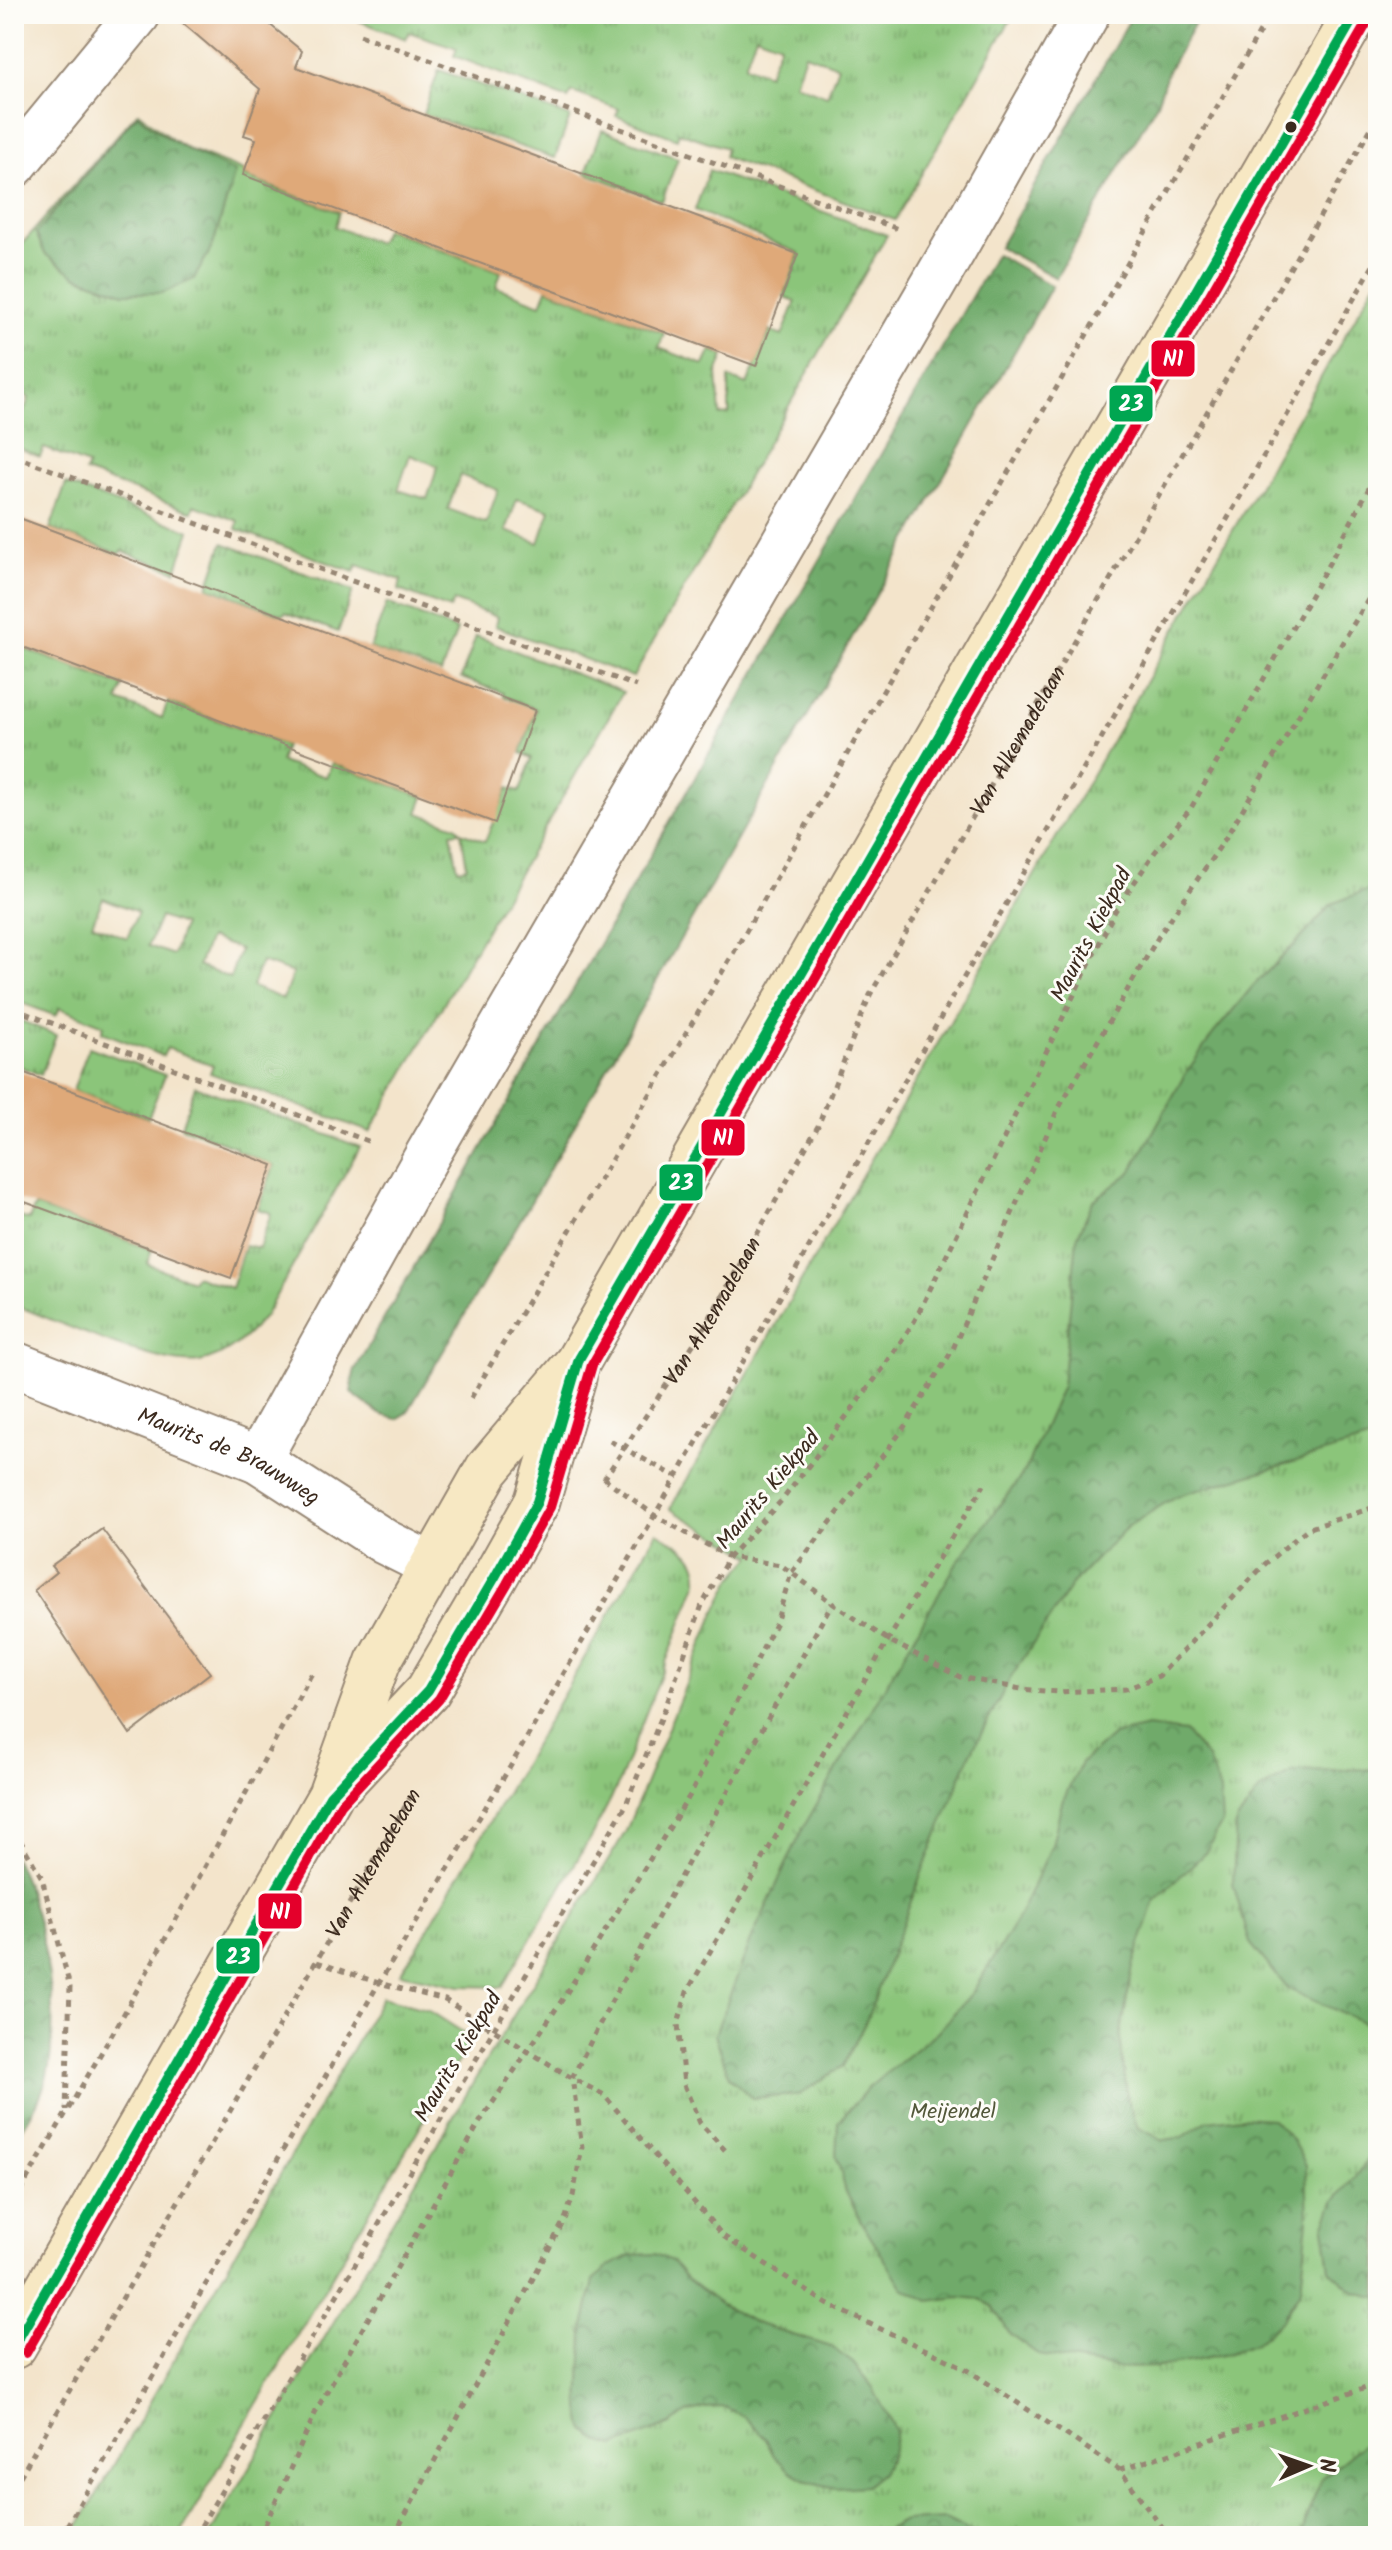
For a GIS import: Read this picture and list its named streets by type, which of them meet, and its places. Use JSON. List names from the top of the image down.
{
  "streets": {
    "street": ["Maurits de Brauwweg"],
    "path": ["Van Alkemadelaan", "Maurits Kiekpad"]
  },
  "parks": ["Meijendel"],
  "lines": ["transit line 23", "transit line N1"],
  "north": "right"
}
